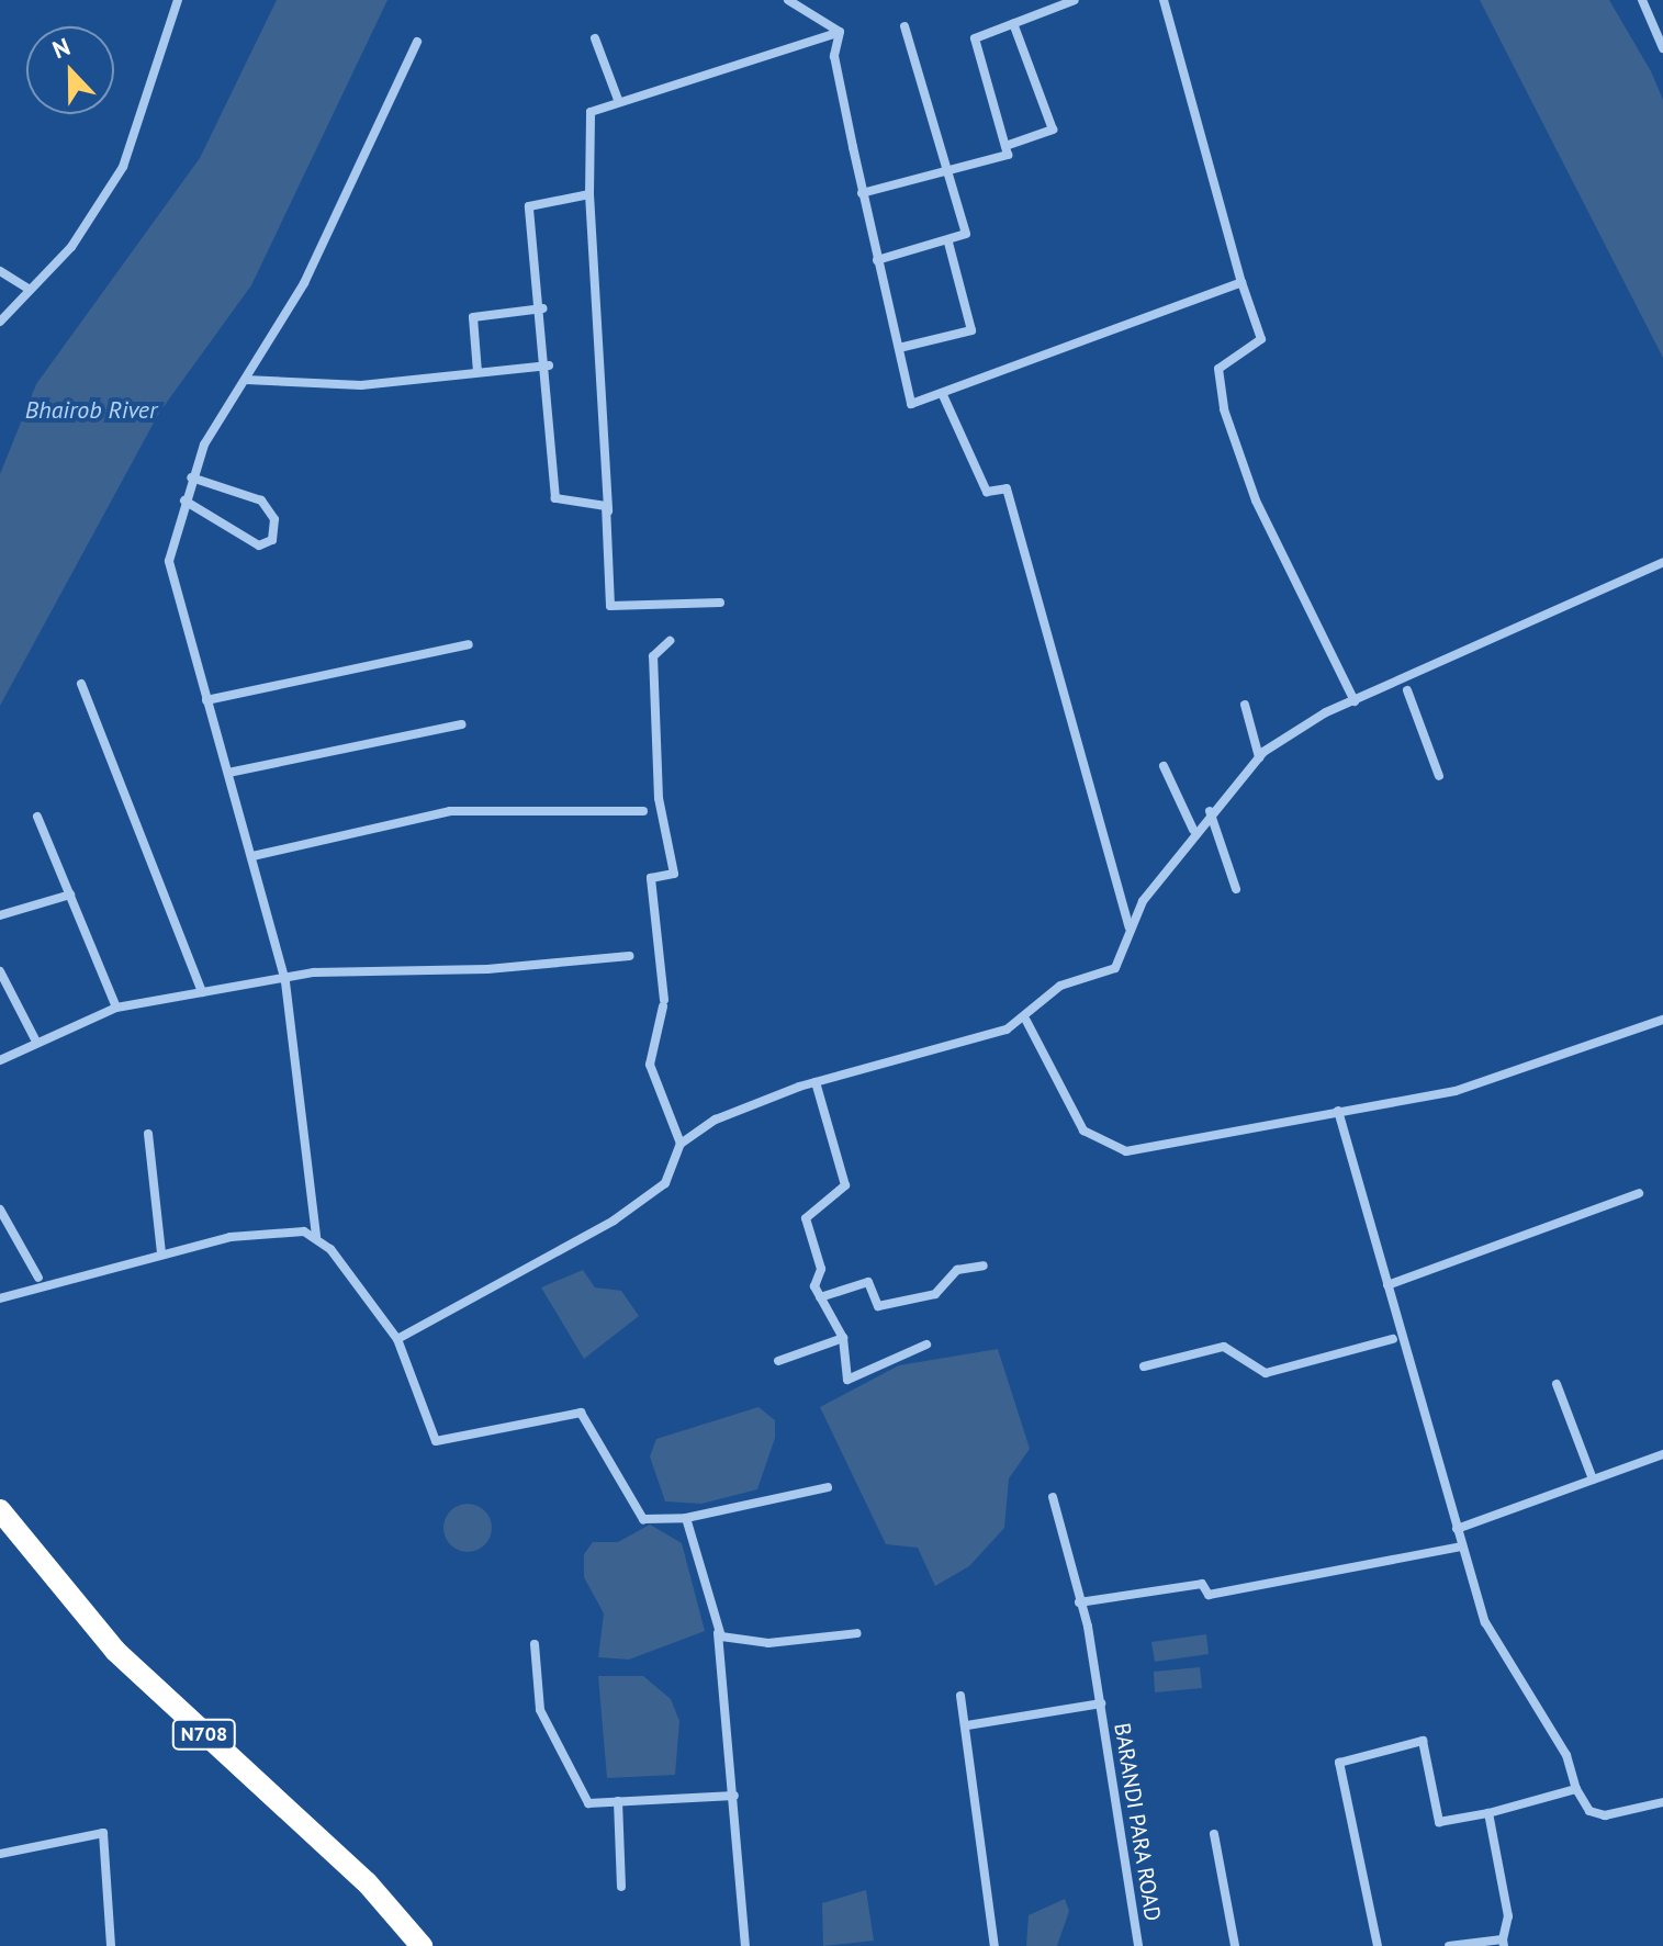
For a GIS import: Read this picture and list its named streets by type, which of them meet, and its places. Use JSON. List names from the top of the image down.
{
  "streets": {
    "highway": ["N708"],
    "street": ["BARANDI PARA ROAD"]
  },
  "water": ["Bhairob River"],
  "north": "top"
}
